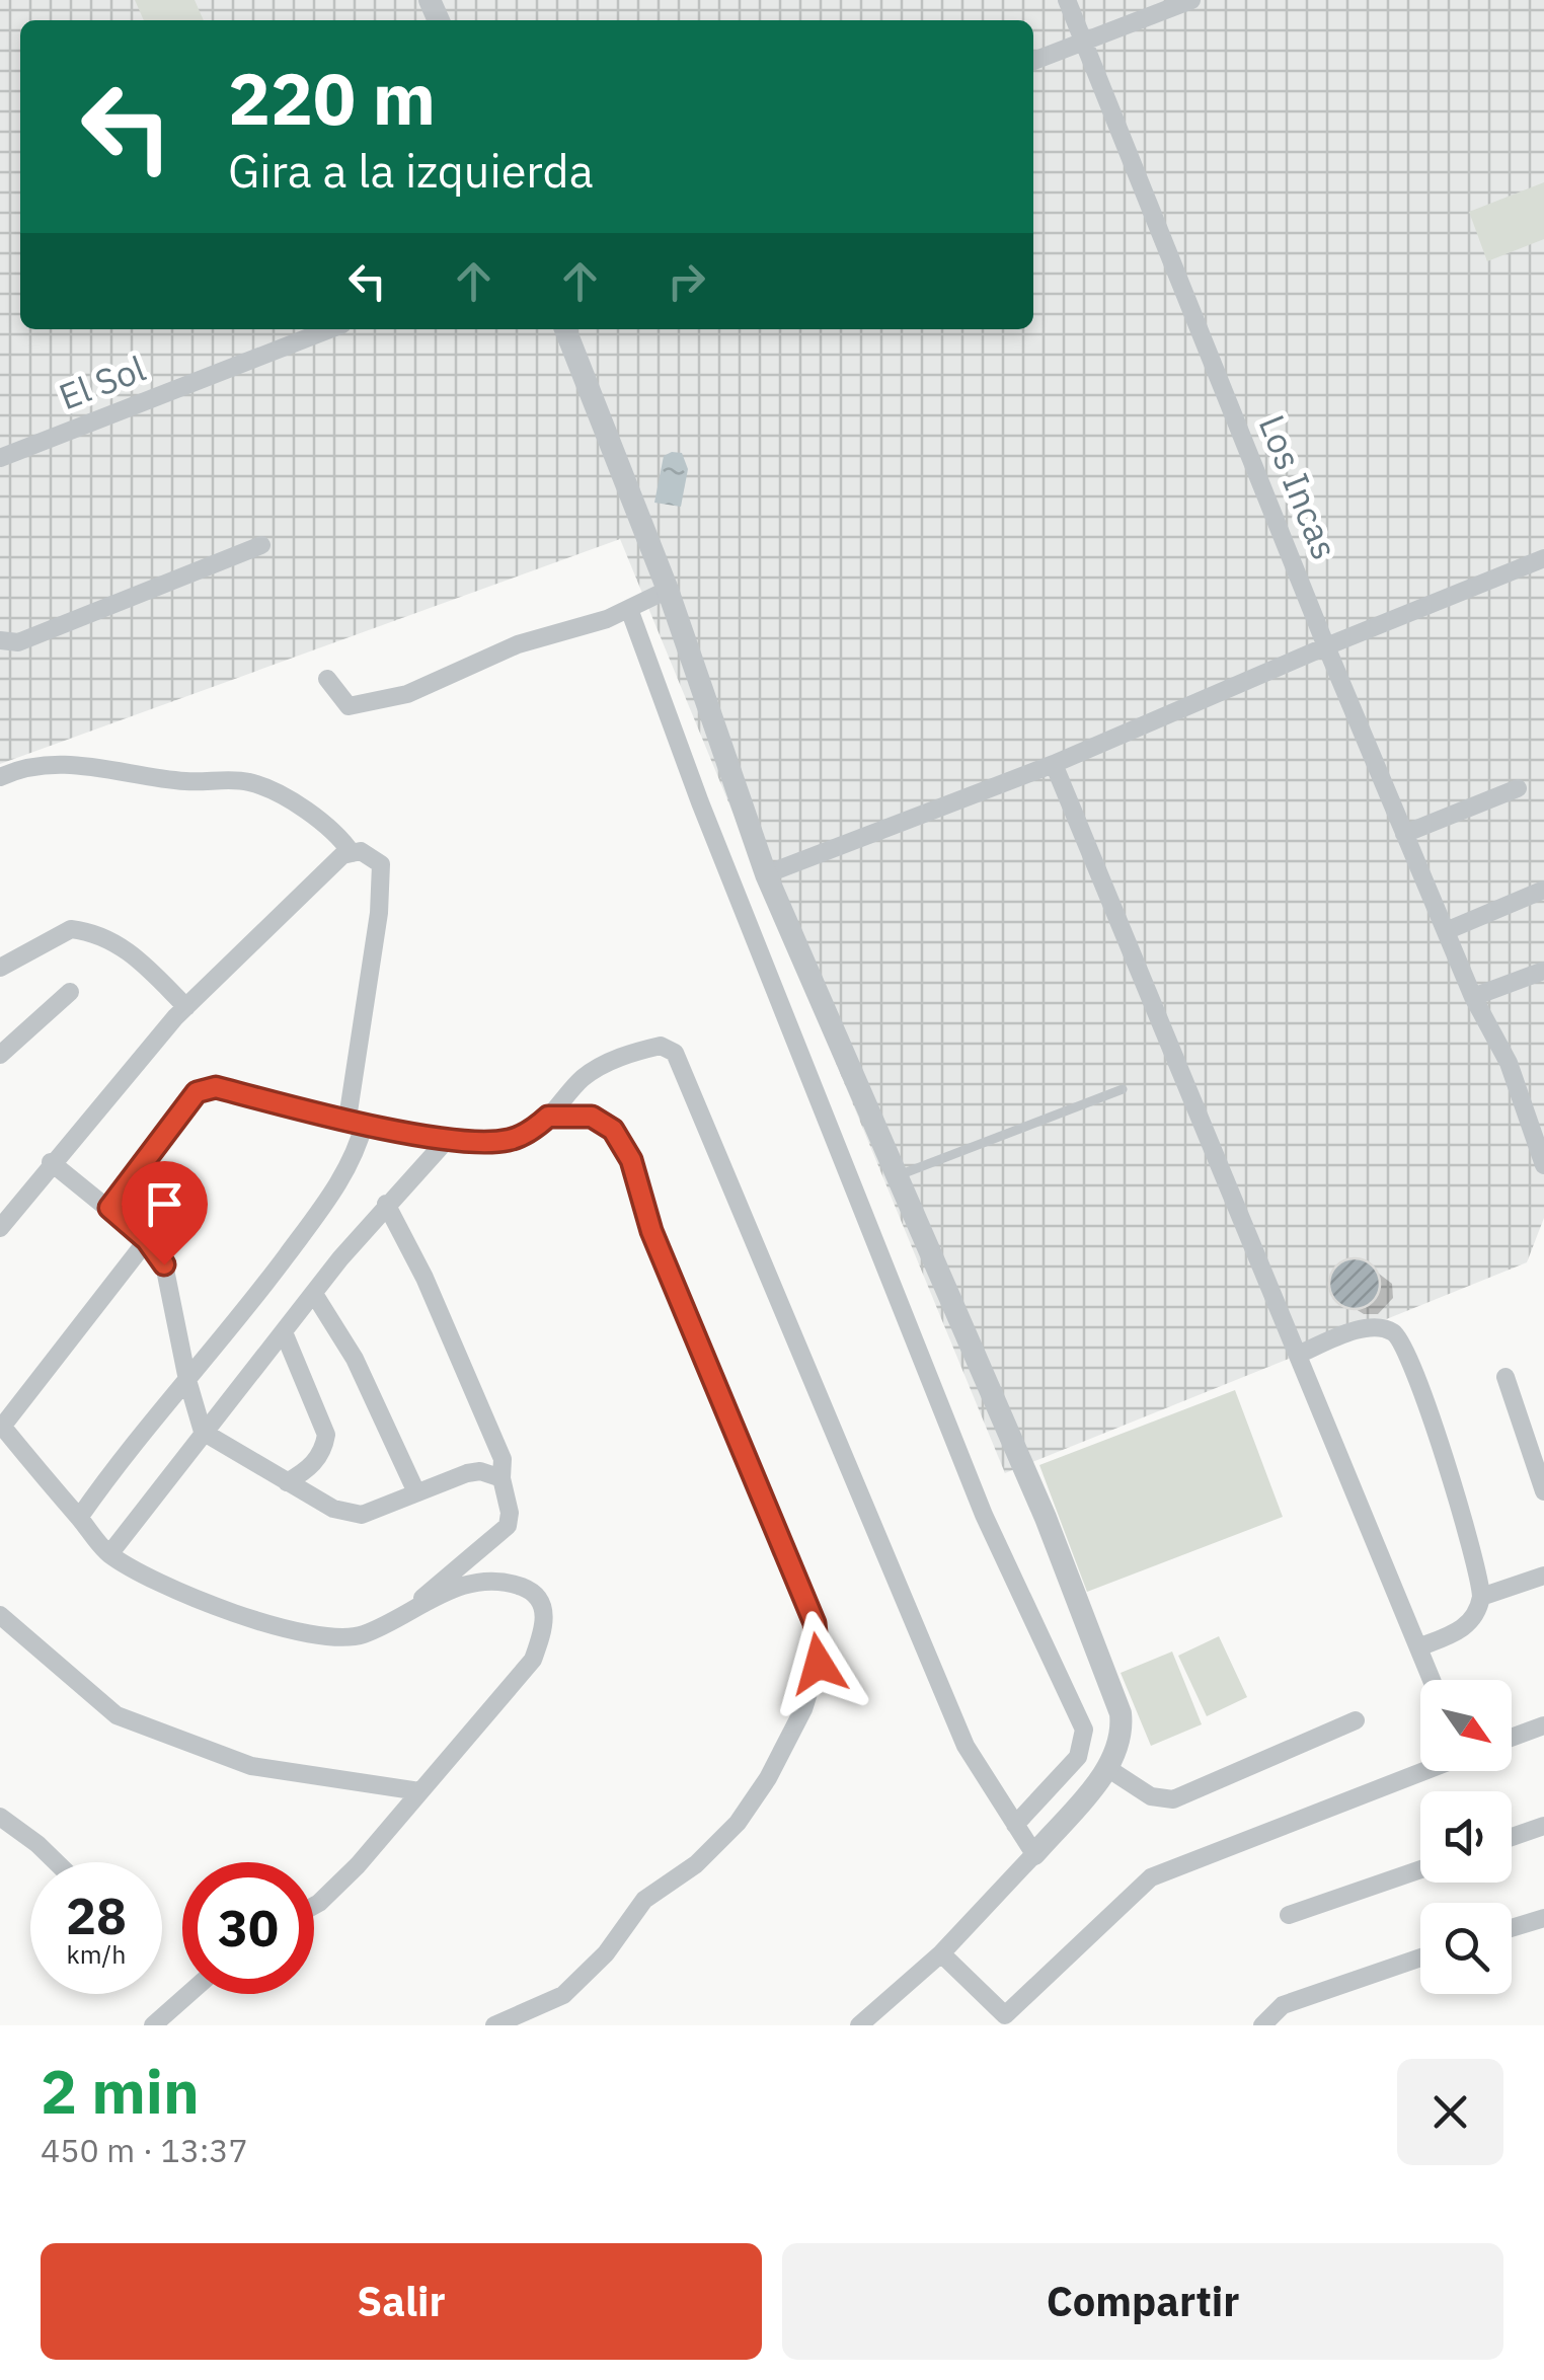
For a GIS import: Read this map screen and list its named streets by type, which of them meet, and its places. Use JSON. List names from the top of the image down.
{
  "streets": {
    "street": ["El Sol", "Los Incas"]
  },
  "north": "bottom right",
  "page": {
    "turn": ["220 m", "Gira a la izquierda"],
    "speed": "28 km/h",
    "limit": "30",
    "heading": ["2 min", "450 m · 13:37"],
    "buttons": ["Salir", "Compartir"]
  }
}
